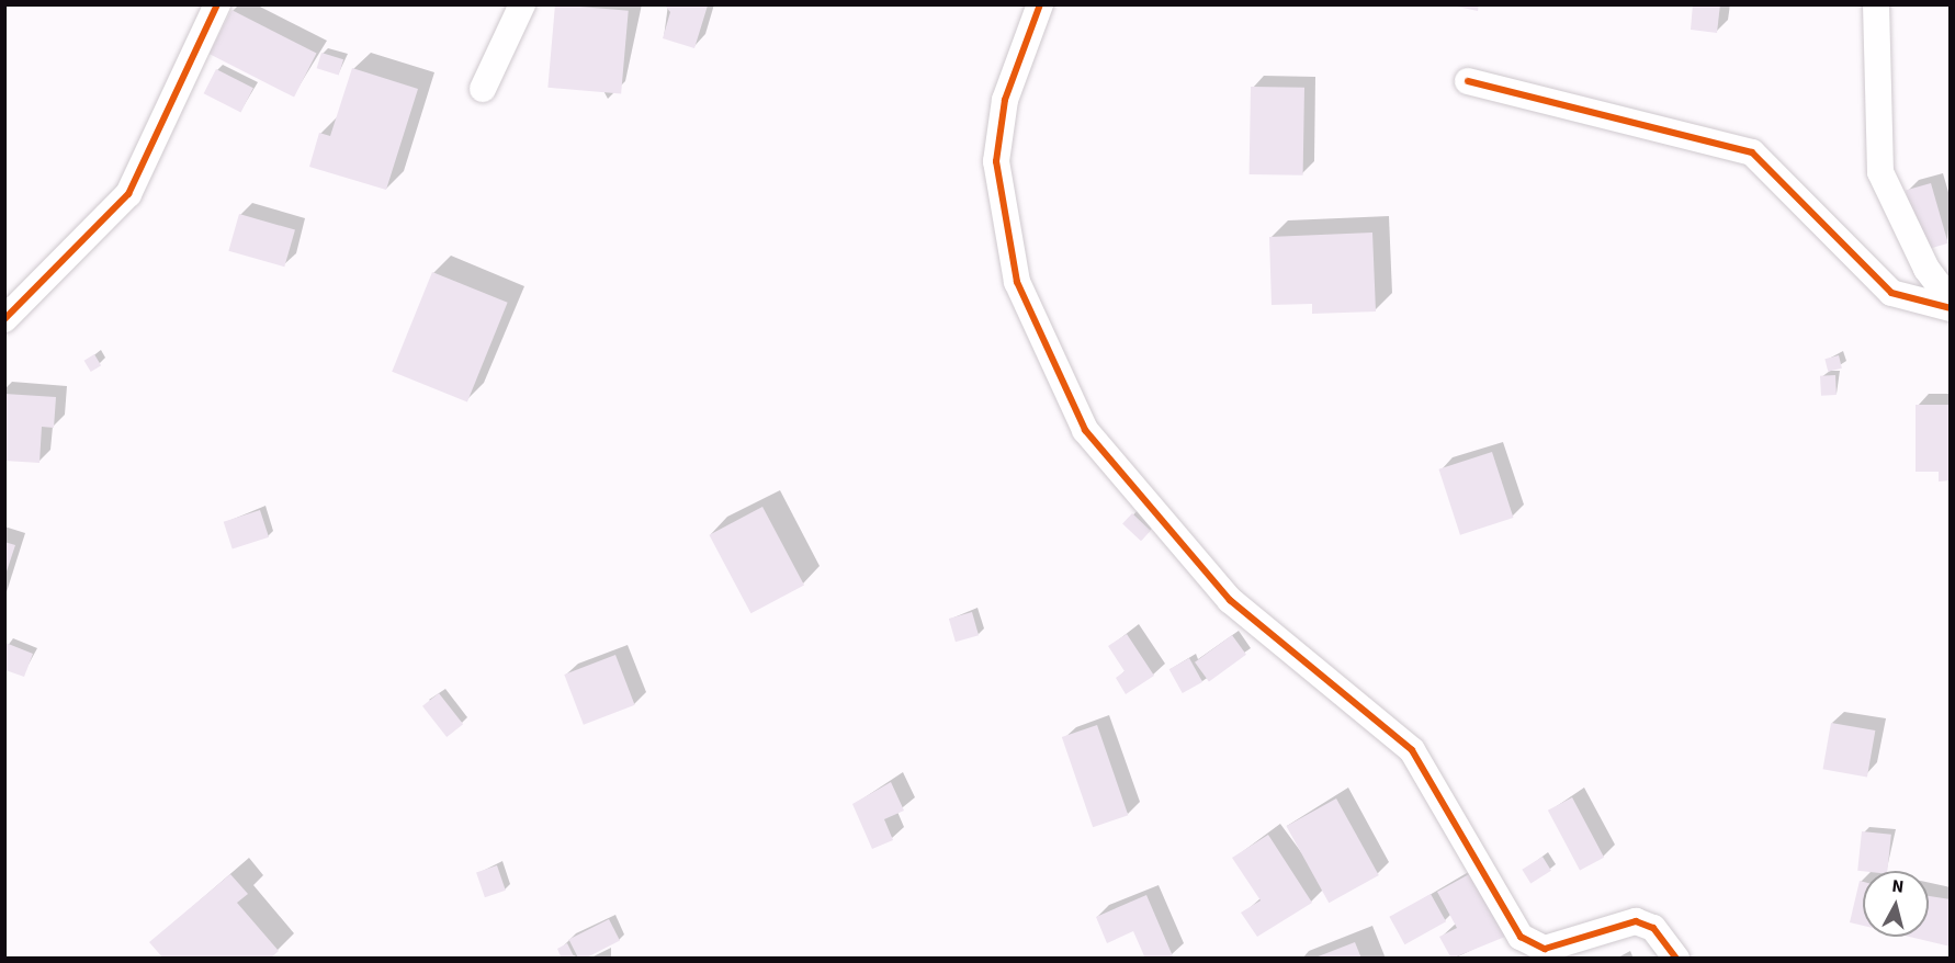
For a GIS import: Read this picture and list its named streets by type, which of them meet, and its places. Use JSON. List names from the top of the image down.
{
  "north": "top"
}
